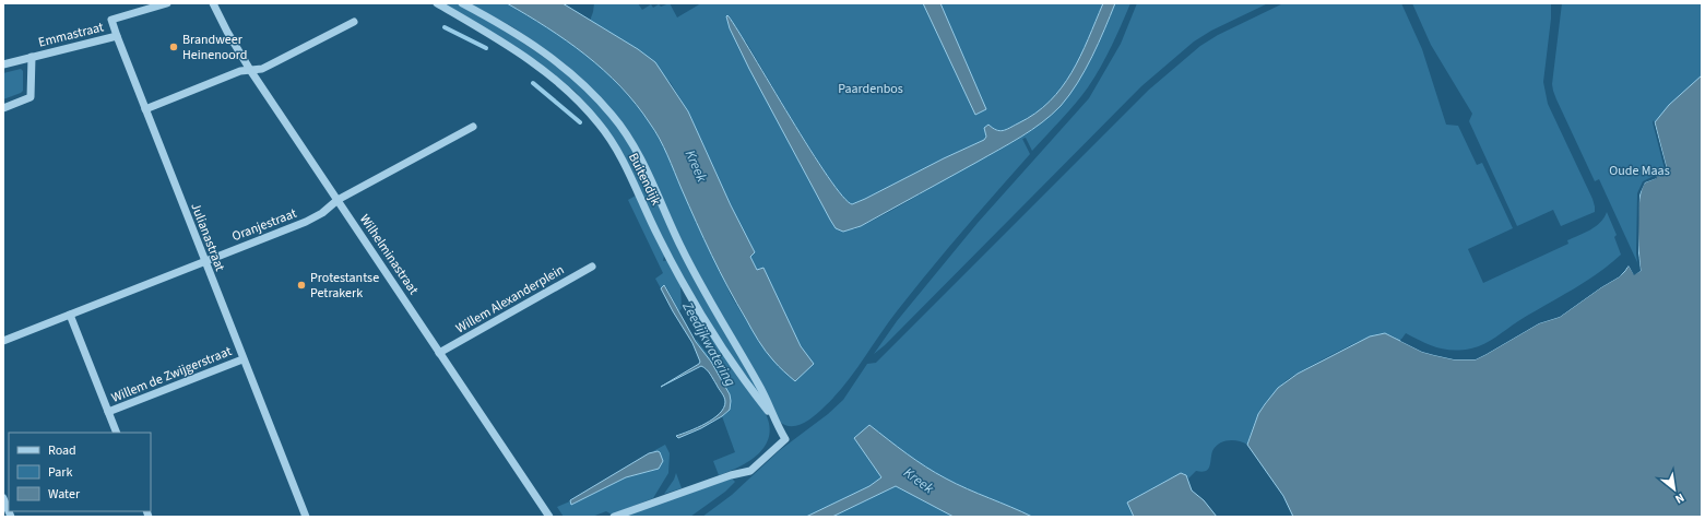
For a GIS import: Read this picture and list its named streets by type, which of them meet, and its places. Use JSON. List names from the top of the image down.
{
  "streets": {
    "street": [
      "Emmastraat",
      "Buitendijk",
      "Oranjestraat",
      "Julianastraat",
      "Wilhelminastraat",
      "Willem Alexanderplein",
      "Willem de Zwijgerstraat"
    ]
  },
  "crossings": [
    ["Emmastraat", "Julianastraat"],
    ["Oranjestraat", "Julianastraat"],
    ["Oranjestraat", "Wilhelminastraat"],
    ["Julianastraat", "Willem de Zwijgerstraat"],
    ["Wilhelminastraat", "Willem Alexanderplein"]
  ],
  "water": ["Kreek", "Zeedijkwatering"],
  "parks": ["Paardenbos", "Oude Maas"],
  "places": ["Brandweer Heinenoord", "Protestantse Petrakerk"],
  "legend": ["Road", "Park", "Water"],
  "north": "bottom right"
}
